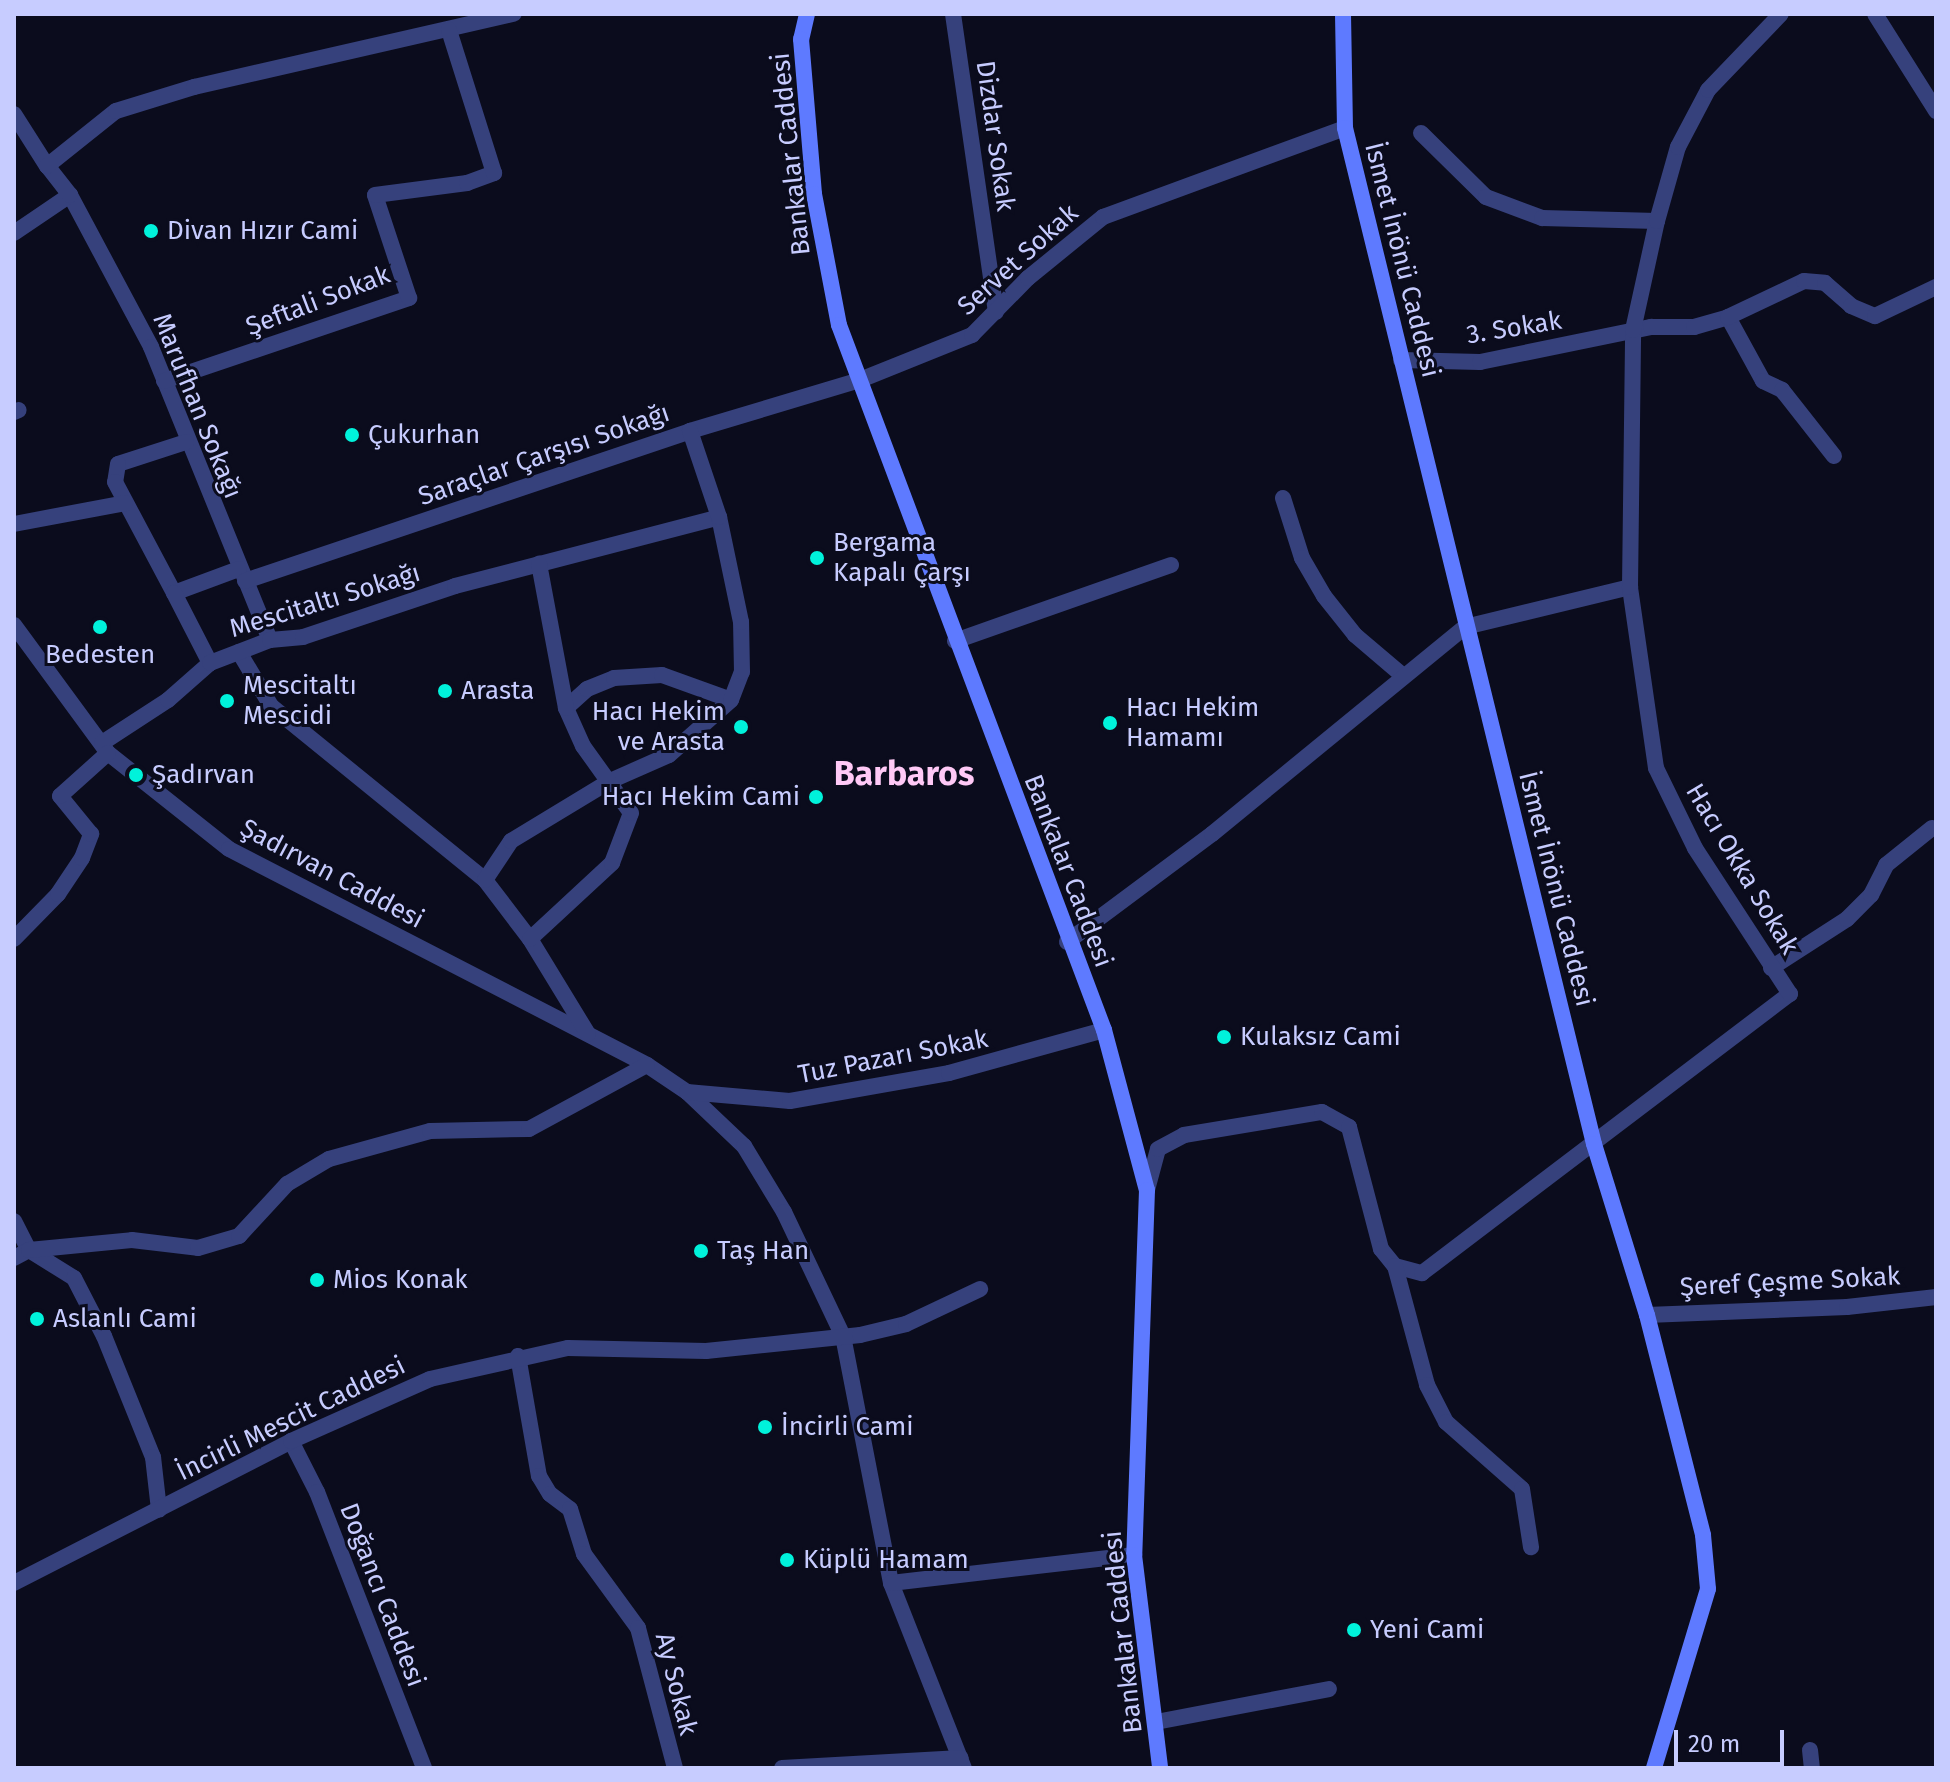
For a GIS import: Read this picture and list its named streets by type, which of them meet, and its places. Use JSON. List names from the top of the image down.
{
  "streets": {
    "main road": ["Bankalar Caddesi", "İsmet İnönü Caddesi"],
    "street": [
      "Dizdar Sokak",
      "Servet Sokak",
      "Şeftali Sokak",
      "3. Sokak",
      "Marufhan Sokağı",
      "Saraçlar Çarşısı Sokağı",
      "Mescitaltı Sokağı",
      "Hacı Okka Sokak",
      "Şadırvan Caddesi",
      "Tuz Pazarı Sokak",
      "Şeref Çeşme Sokak",
      "İncirli Mescit Caddesi",
      "Doğancı Caddesi",
      "Ay Sokak"
    ]
  },
  "crossings": [
    ["Dizdar Sokak", "Servet Sokak"],
    ["Bankalar Caddesi", "Servet Sokak"],
    ["Bankalar Caddesi", "Saraçlar Çarşısı Sokağı"],
    ["Bankalar Caddesi", "Tuz Pazarı Sokak"],
    ["Servet Sokak", "İsmet İnönü Caddesi"],
    ["Servet Sokak", "Saraçlar Çarşısı Sokağı"],
    ["İsmet İnönü Caddesi", "3. Sokak"],
    ["İsmet İnönü Caddesi", "Hacı Okka Sokak"],
    ["İsmet İnönü Caddesi", "Şeref Çeşme Sokak"],
    ["Şeftali Sokak", "Marufhan Sokağı"],
    ["3. Sokak", "Hacı Okka Sokak"],
    ["Marufhan Sokağı", "Saraçlar Çarşısı Sokağı"],
    ["Marufhan Sokağı", "Mescitaltı Sokağı"],
    ["Mescitaltı Sokağı", "Şadırvan Caddesi"],
    ["Şadırvan Caddesi", "Tuz Pazarı Sokak"],
    ["Şadırvan Caddesi", "İncirli Mescit Caddesi"],
    ["İncirli Mescit Caddesi", "Doğancı Caddesi"],
    ["İncirli Mescit Caddesi", "Ay Sokak"]
  ],
  "districts": ["Barbaros"],
  "places": [
    "Divan Hızır Cami",
    "Çukurhan",
    "Bergama Kapalı Çarşı",
    "Bedesten",
    "Arasta",
    "Mescitaltı Mescidi",
    "Hacı Hekim Hamamı",
    "Hacı Hekim ve Arasta",
    "Şadırvan",
    "Hacı Hekim Cami",
    "Kulaksız Cami",
    "Taş Han",
    "Mios Konak",
    "Aslanlı Cami",
    "İncirli Cami",
    "Küplü Hamam",
    "Yeni Cami"
  ],
  "scale_bar": "20 m"
}
